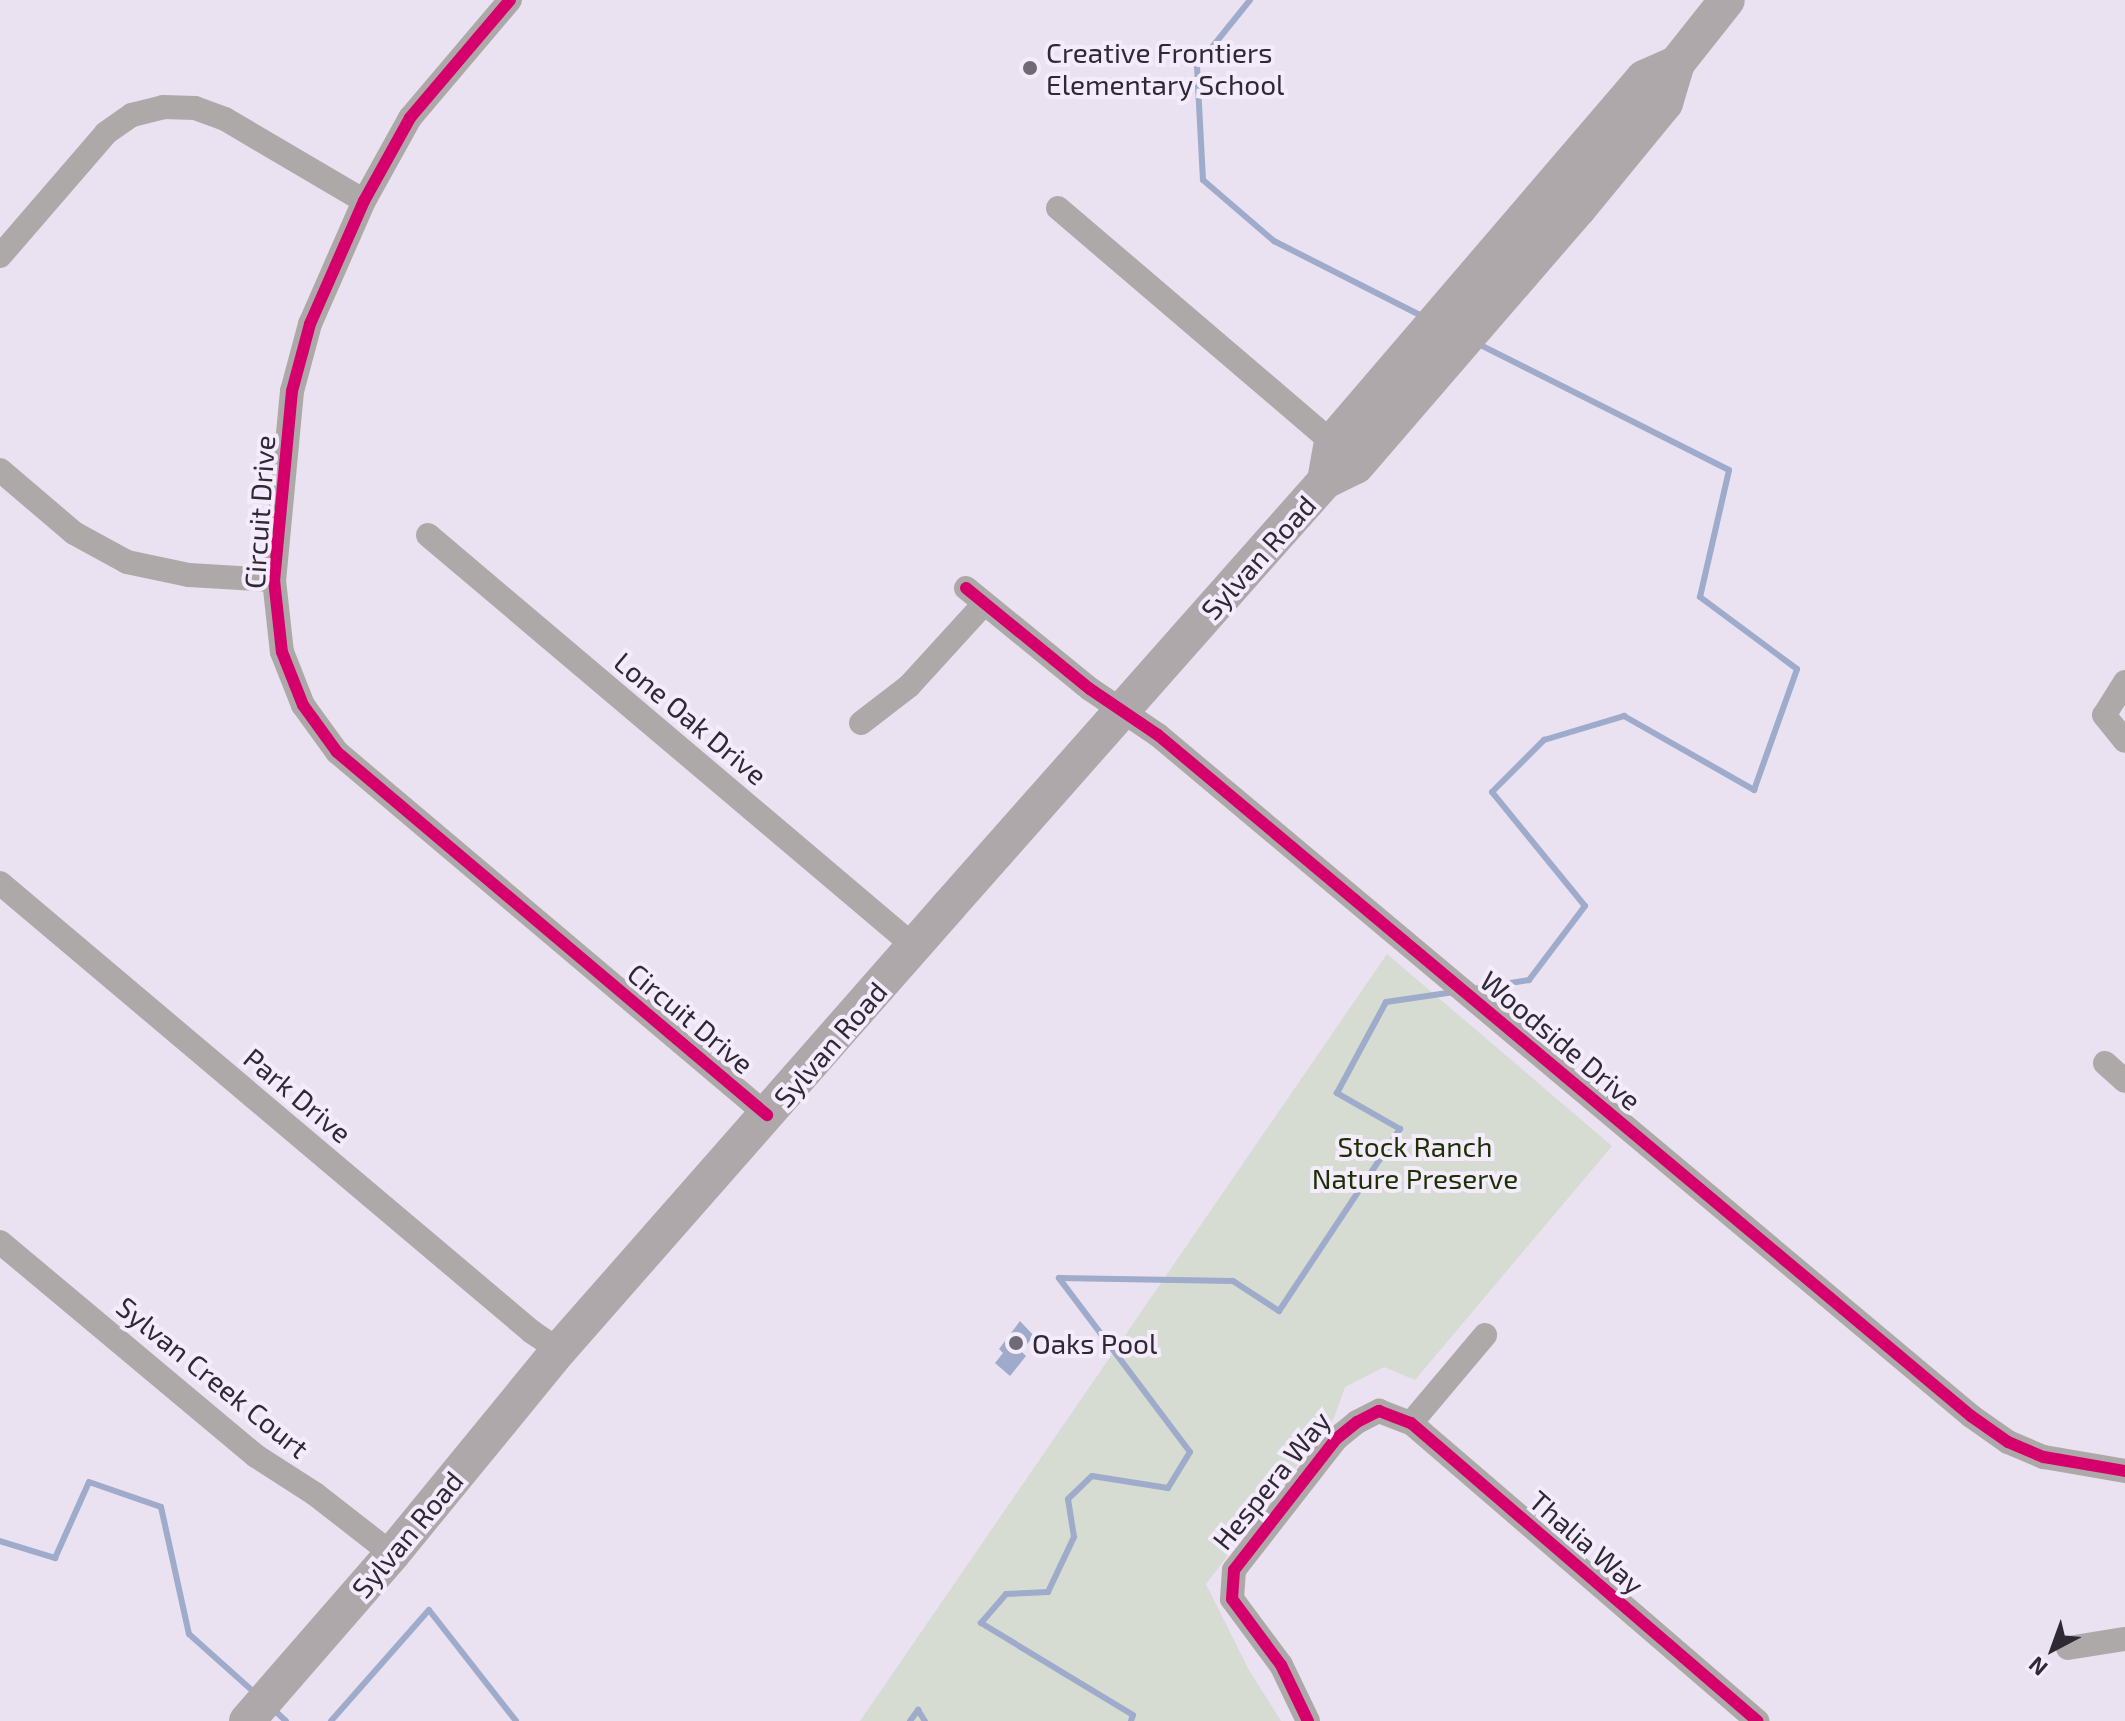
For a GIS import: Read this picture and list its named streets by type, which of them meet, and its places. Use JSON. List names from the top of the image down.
{
  "streets": {
    "main road": ["Sylvan Road"],
    "street": [
      "Circuit Drive",
      "Lone Oak Drive",
      "Woodside Drive",
      "Park Drive",
      "Sylvan Creek Court",
      "Hespera Way",
      "Thalia Way"
    ]
  },
  "crossings": [
    ["Circuit Drive", "Sylvan Road"],
    ["Sylvan Road", "Lone Oak Drive"],
    ["Sylvan Road", "Woodside Drive"],
    ["Sylvan Road", "Park Drive"],
    ["Sylvan Road", "Sylvan Creek Court"],
    ["Hespera Way", "Thalia Way"]
  ],
  "parks": ["Stock Ranch Nature Preserve"],
  "places": ["Creative Frontiers Elementary School", "Oaks Pool"],
  "north": "bottom left"
}
